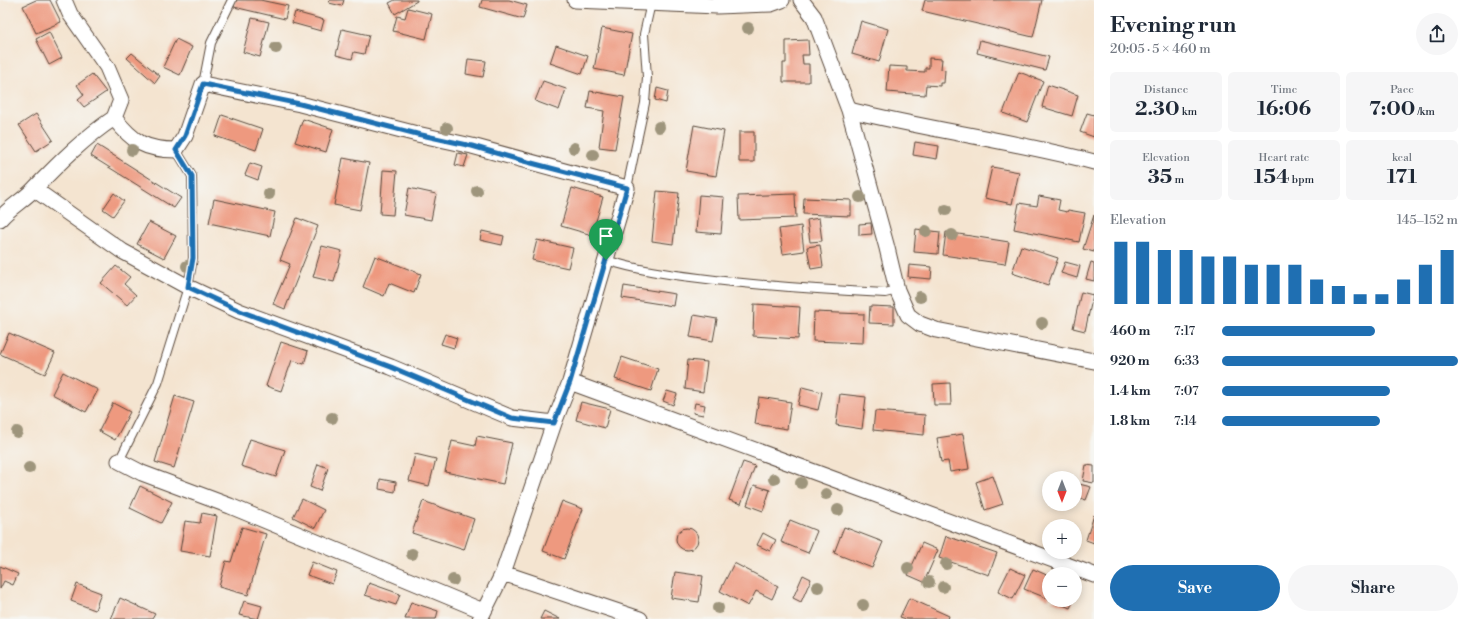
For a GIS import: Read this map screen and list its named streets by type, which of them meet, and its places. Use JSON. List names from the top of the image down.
{
  "north": "bottom",
  "page": {
    "heading": ["Evening run", "20:05 · 5 × 460 m"],
    "stats": [
      ["Distance", "2.30 km"],
      ["Time", "16:06"],
      ["Pace", "7:00 /km"],
      ["Elevation", "35 m"],
      ["Heart rate", "154 bpm"],
      ["kcal", "171"]
    ],
    "chart": ["Elevation", "145–152 m"],
    "list": [
      {
        "name": "460 m",
        "note": "7:17"
      },
      {
        "name": "920 m",
        "note": "6:33"
      },
      {
        "name": "1.4 km",
        "note": "7:07"
      },
      {
        "name": "1.8 km",
        "note": "7:14"
      }
    ],
    "map_buttons": ["+", "−"],
    "buttons": ["Save", "Share"]
  }
}
